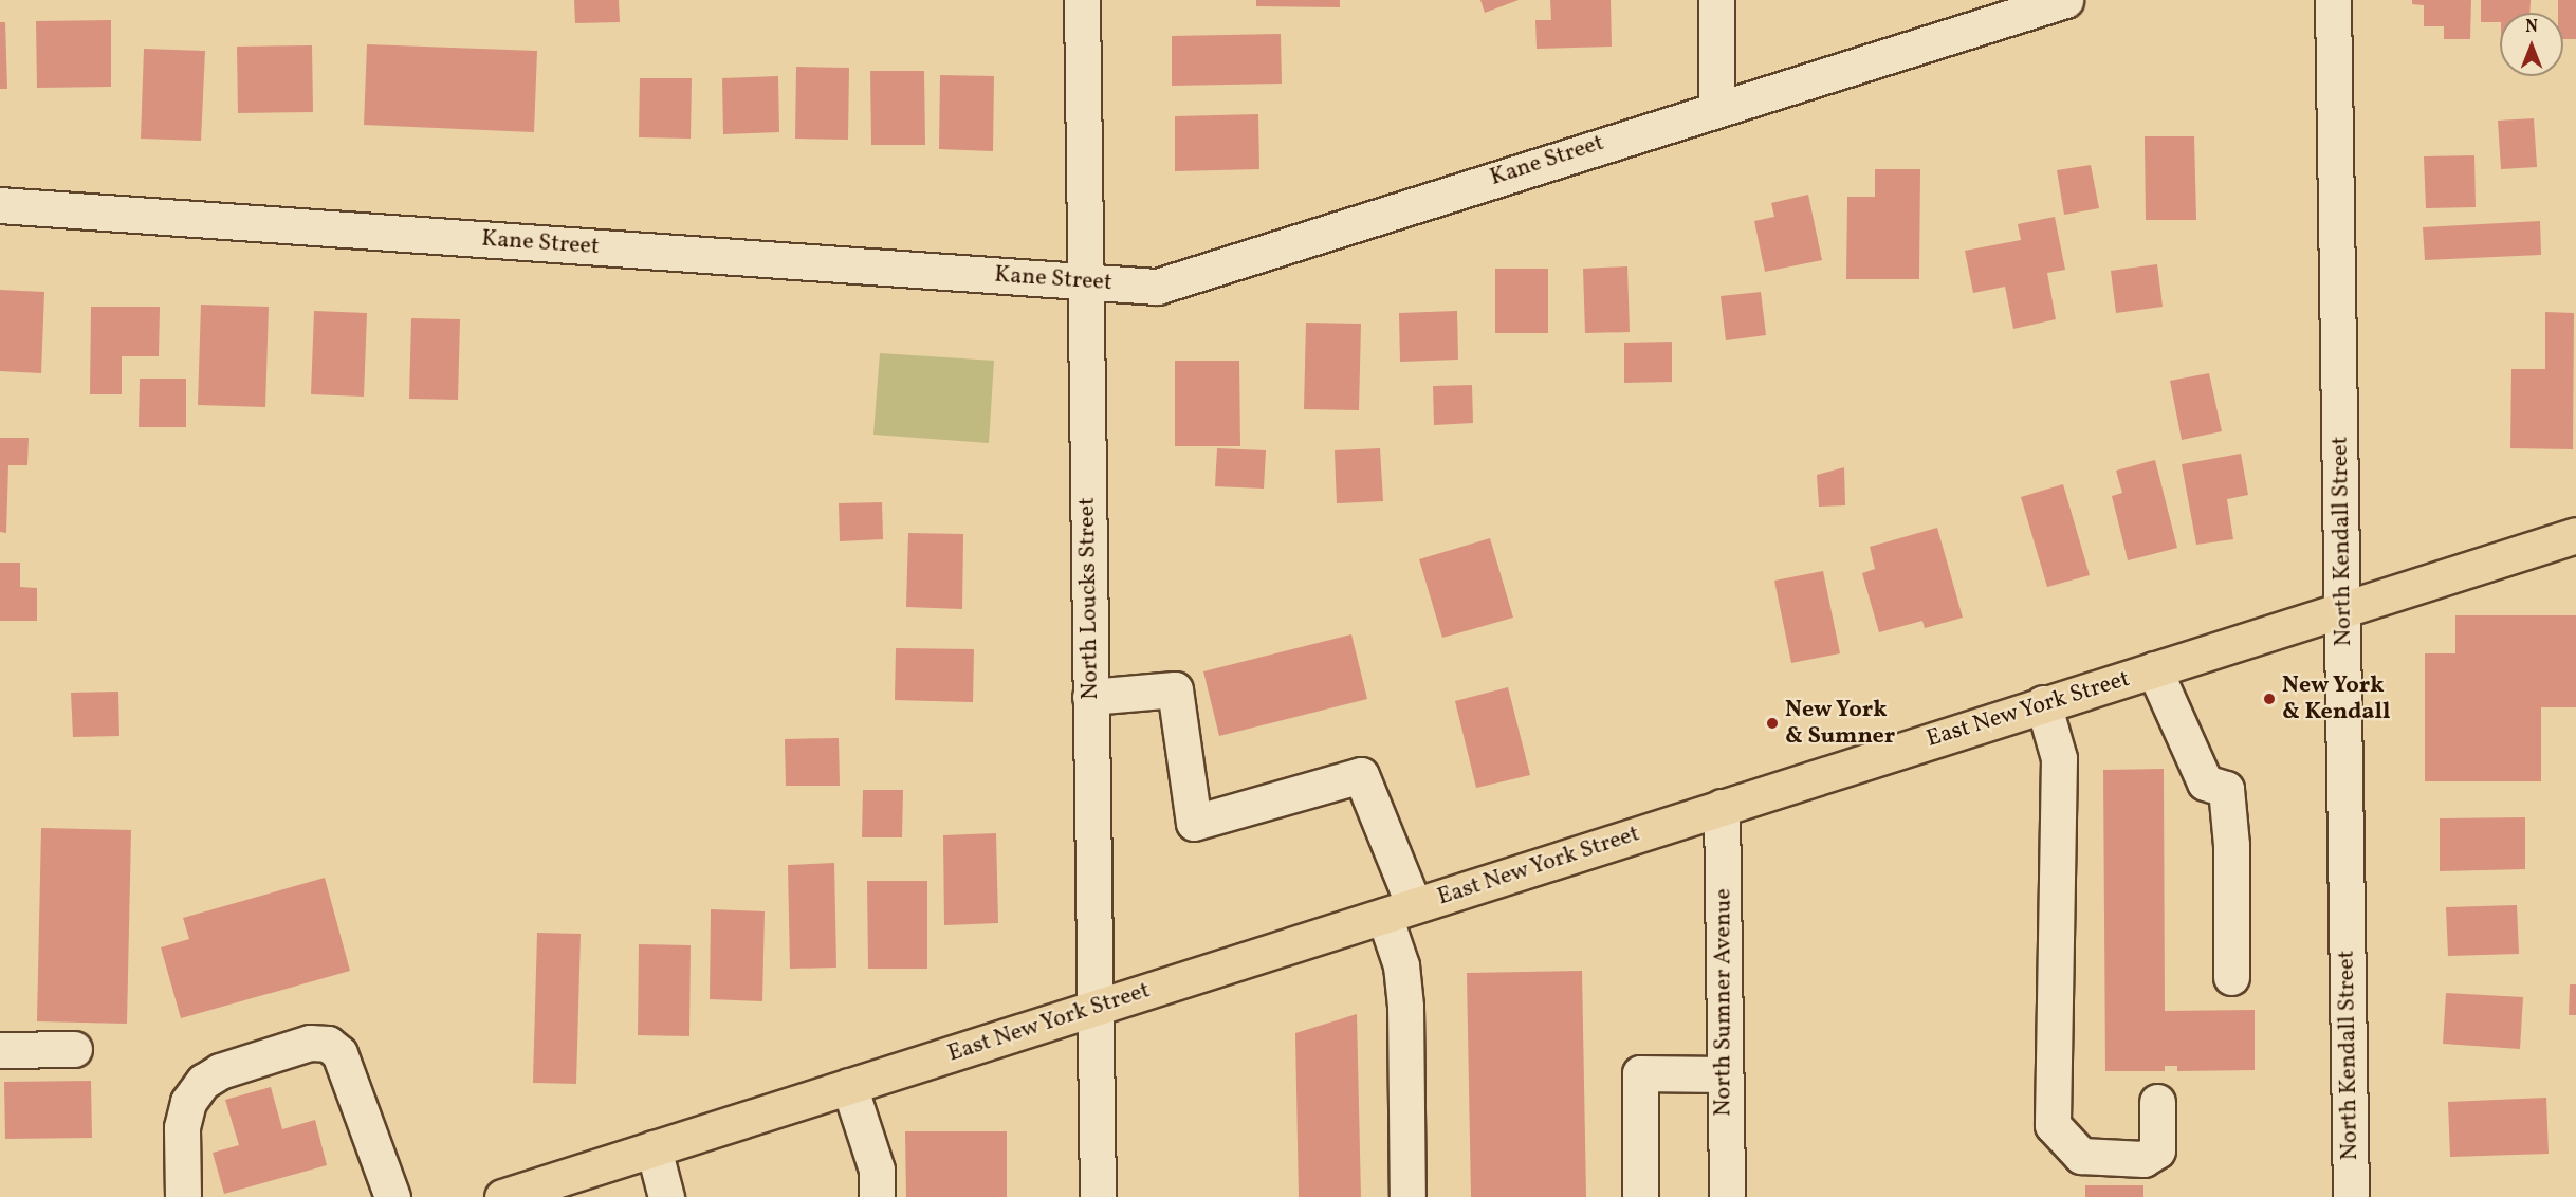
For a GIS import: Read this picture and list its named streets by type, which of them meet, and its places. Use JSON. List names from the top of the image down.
{
  "streets": {
    "main road": ["East New York Street"],
    "street": [
      "Kane Street",
      "North Kendall Street",
      "North Loucks Street",
      "North Sumner Avenue"
    ]
  },
  "crossings": [
    ["Kane Street", "North Loucks Street"],
    ["North Kendall Street", "East New York Street"],
    ["North Loucks Street", "East New York Street"],
    ["East New York Street", "North Sumner Avenue"]
  ],
  "places": ["New York & Kendall", "New York & Sumner"],
  "north": "top"
}
